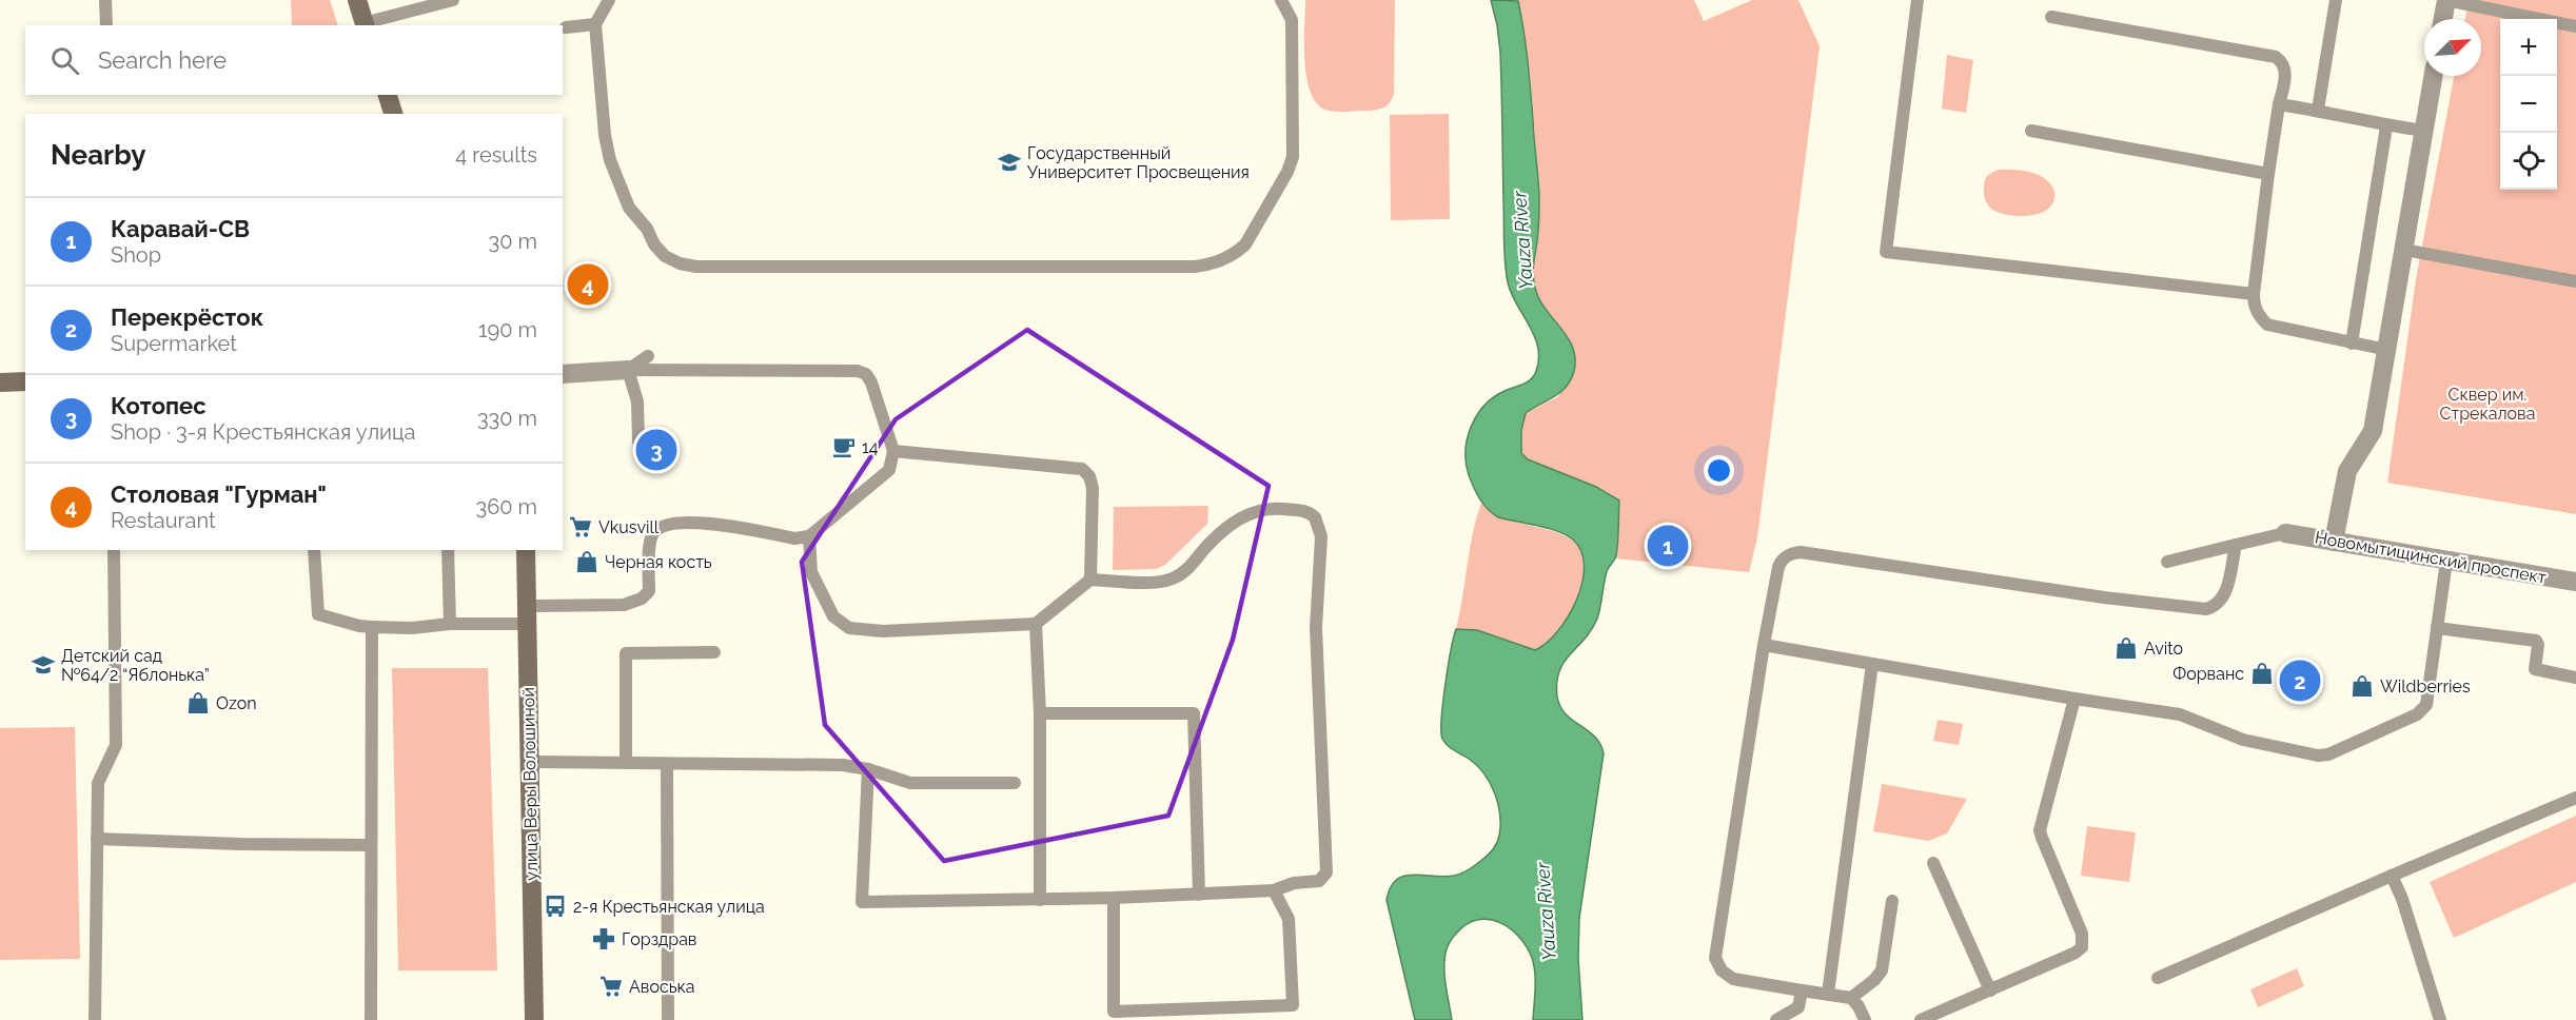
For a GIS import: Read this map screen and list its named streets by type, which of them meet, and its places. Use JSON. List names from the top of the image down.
{
  "streets": {
    "street": ["Новомытищинский проспект", "улица Веры Волошиной"]
  },
  "water": ["Yauza River"],
  "parks": ["Сквер им. Стрекалова"],
  "places": {
    "school or university": ["Государственный Университет Просвещения", "Детский сад №64/2 “Яблонька”"],
    "cafe": ["14"],
    "supermarket": ["Vkusvill", "Авоська"],
    "shop": [
      "Черная кость",
      "Avito",
      "Форванс",
      "Wildberries",
      "Ozon"
    ],
    "bus stop": ["2-я Крестьянская улица"],
    "pharmacy": ["Горздрав"]
  },
  "north": "top right",
  "page": {
    "map_buttons": ["+", "−"],
    "search": "Search here",
    "heading": ["Nearby", "4 results"],
    "list": [
      {
        "mark": "1",
        "name": "Каравай-СВ",
        "note": "Shop",
        "value": "30 m"
      },
      {
        "mark": "2",
        "name": "Перекрёсток",
        "note": "Supermarket",
        "value": "190 m"
      },
      {
        "mark": "3",
        "name": "Котопес",
        "note": "Shop · 3-я Крестьянская улица",
        "value": "330 m"
      },
      {
        "mark": "4",
        "name": "Столовая \"Гурман\"",
        "note": "Restaurant",
        "value": "360 m"
      }
    ],
    "pins": [
      "4",
      "3",
      "1",
      "2"
    ]
  }
}
